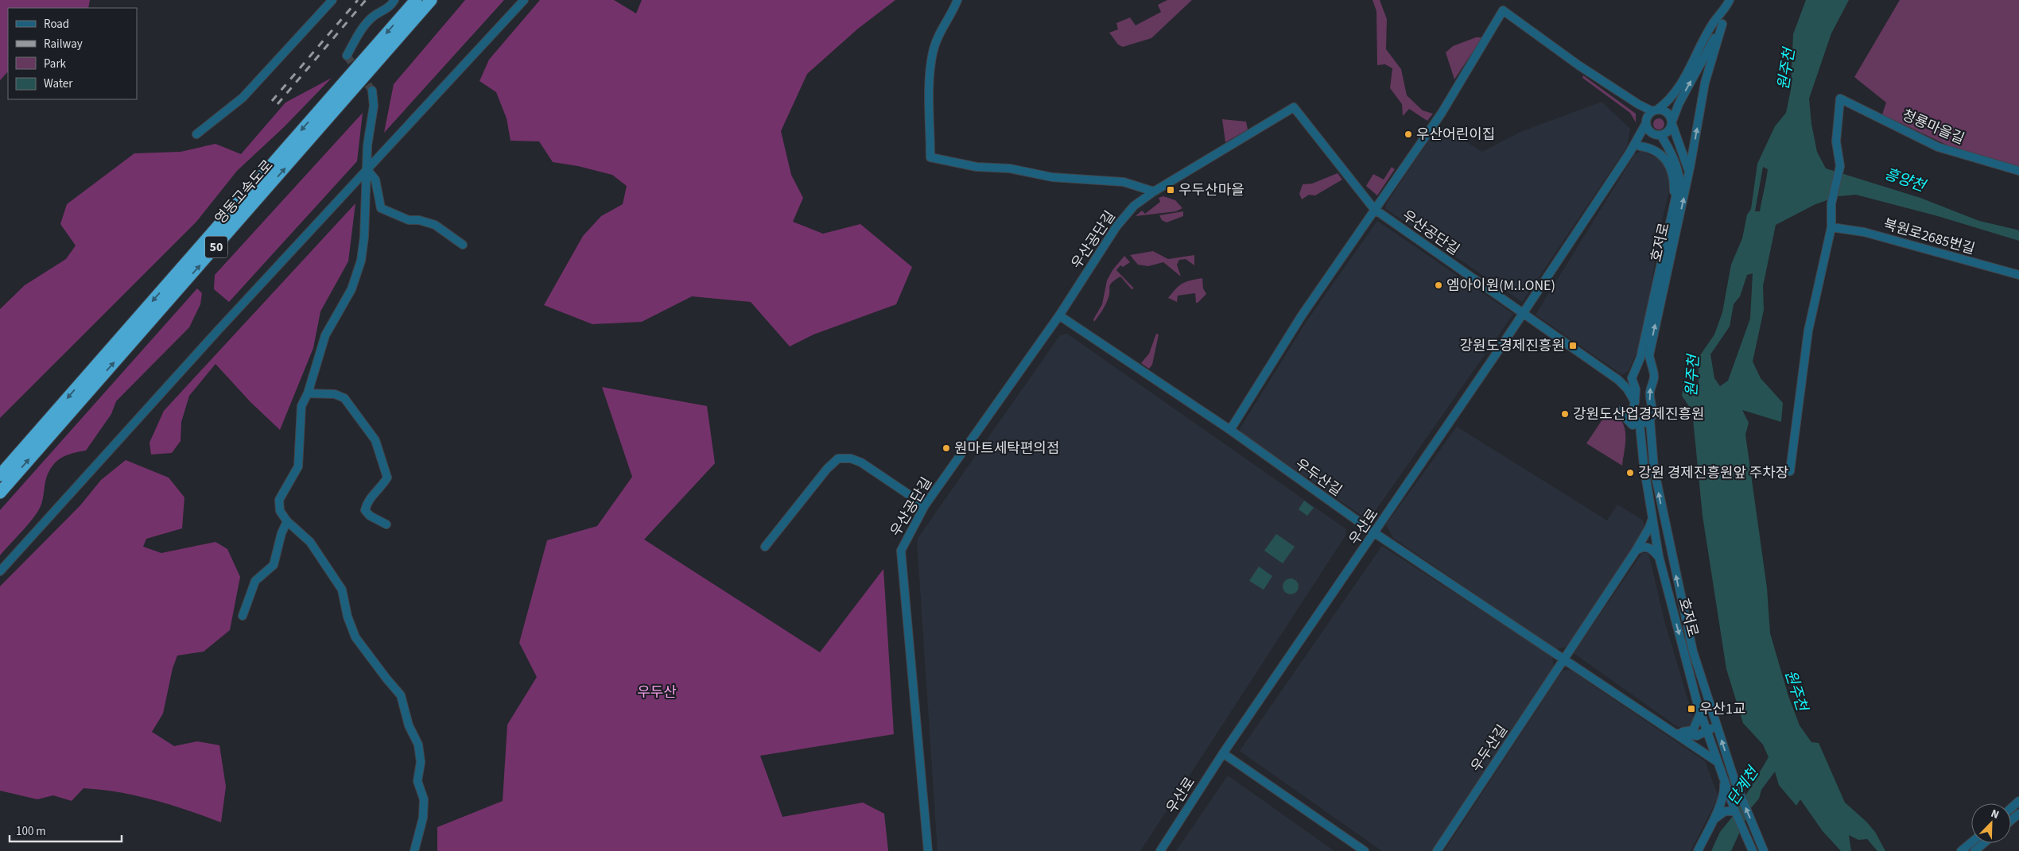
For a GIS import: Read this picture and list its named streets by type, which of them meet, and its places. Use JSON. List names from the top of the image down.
{
  "streets": {
    "highway": ["영동고속도로", "50"],
    "street": [
      "청룡마을길",
      "우산공단길",
      "북원로2685번길",
      "호저로",
      "우두산길",
      "우산로"
    ]
  },
  "crossings": [
    ["청룡마을길", "북원로2685번길"],
    ["우산공단길", "우두산길"],
    ["우산공단길", "우산로"],
    ["호저로", "우두산길"],
    ["우두산길", "우산로"]
  ],
  "water": ["원주천", "흥양천", "단계천"],
  "parks": ["우두산"],
  "places": {
    "other": [
      "우산어린이집",
      "엠아이원(M.I.ONE)",
      "강원도산업경제진흥원",
      "원마트세탁편의점",
      "강원 경제진흥원앞 주차장"
    ],
    "transit": ["우두산마을", "강원도경제진흥원", "우산1교"]
  },
  "legend": [
    "Road",
    "Railway",
    "Park",
    "Water"
  ],
  "scale_bar": "100 m",
  "north": "top right"
}
